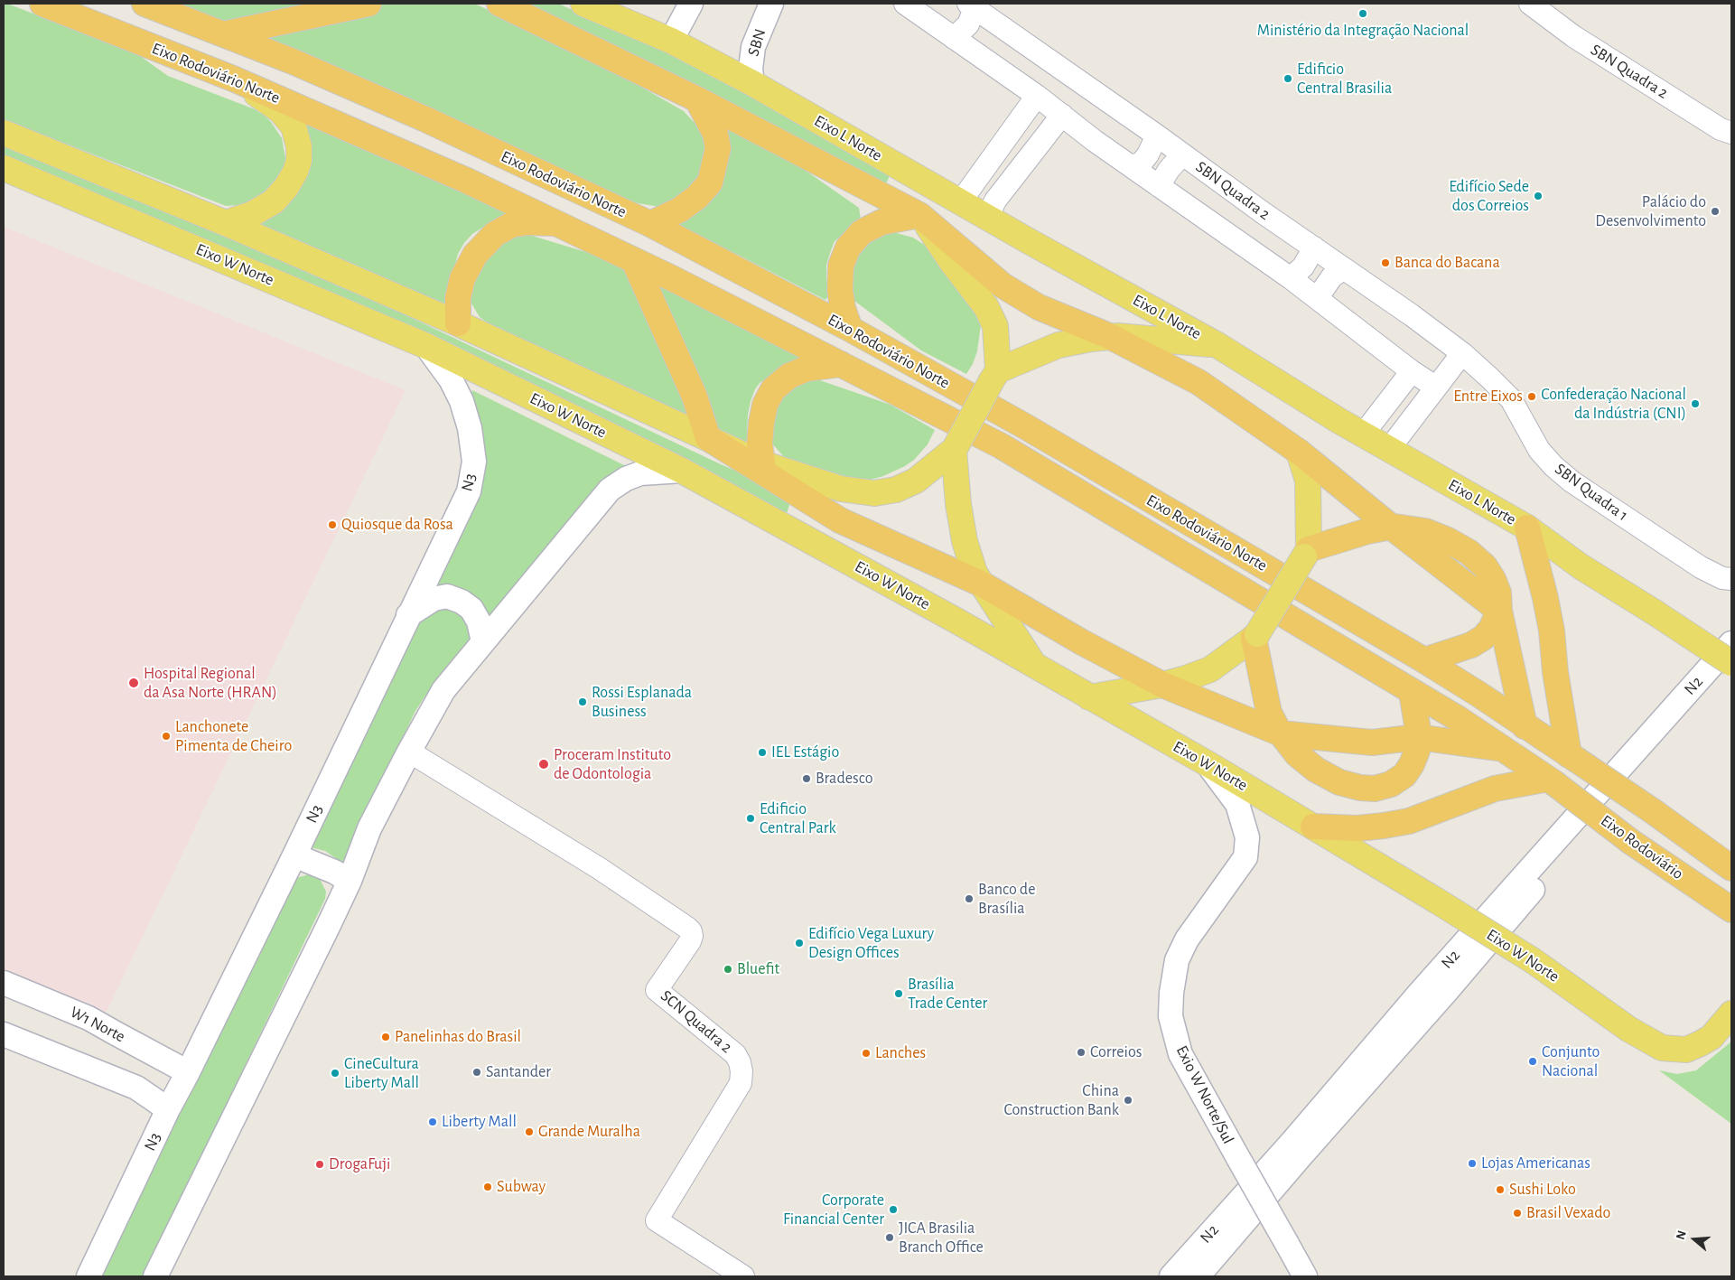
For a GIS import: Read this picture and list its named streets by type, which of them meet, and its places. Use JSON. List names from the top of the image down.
{
  "streets": {
    "highway": ["Eixo Rodoviário Norte", "Eixo Rodoviário"],
    "main road": [
      "SBN",
      "Eixo L Norte",
      "Eixo W Norte",
      "N3",
      "N2",
      "W1 Norte",
      "Exio W Norte/Sul"
    ],
    "street": ["SBN Quadra 2", "SBN Quadra 1", "SCN Quadra 2"]
  },
  "crossings": [
    ["SBN", "Eixo L Norte"],
    ["SBN Quadra 2", "SBN Quadra 1"],
    ["Eixo Rodoviário Norte", "Eixo Rodoviário"],
    ["Eixo W Norte", "N3"],
    ["Eixo W Norte", "Exio W Norte/Sul"],
    ["N3", "W1 Norte"]
  ],
  "places": [
    "Ministério da Integração Nacional",
    "Edificio Central Brasilia",
    "Edifício Sede dos Correios",
    "Palácio do Desenvolvimento",
    "Banca do Bacana",
    "Entre Eixos",
    "Confederação Nacional da Indústria (CNI)",
    "Quiosque da Rosa",
    "Hospital Regional da Asa Norte (HRAN)",
    "Rossi Esplanada Business",
    "Lanchonete Pimenta de Cheiro",
    "IEL Estágio",
    "Proceram Instituto de Odontologia",
    "Bradesco",
    "Edificio Central Park",
    "Banco de Brasília",
    "Edifício Vega Luxury Design Offices",
    "Bluefit",
    "Brasília Trade Center",
    "Panelinhas do Brasil",
    "Correios",
    "Lanches",
    "Conjunto Nacional",
    "Santander",
    "CineCultura Liberty Mall",
    "China Construction Bank",
    "Liberty Mall",
    "Grande Muralha",
    "Lojas Americanas",
    "DrogaFuji",
    "Subway",
    "Sushi Loko",
    "Corporate Financial Center",
    "Brasil Vexado",
    "JICA Brasilia Branch Office"
  ],
  "north": "left"
}
